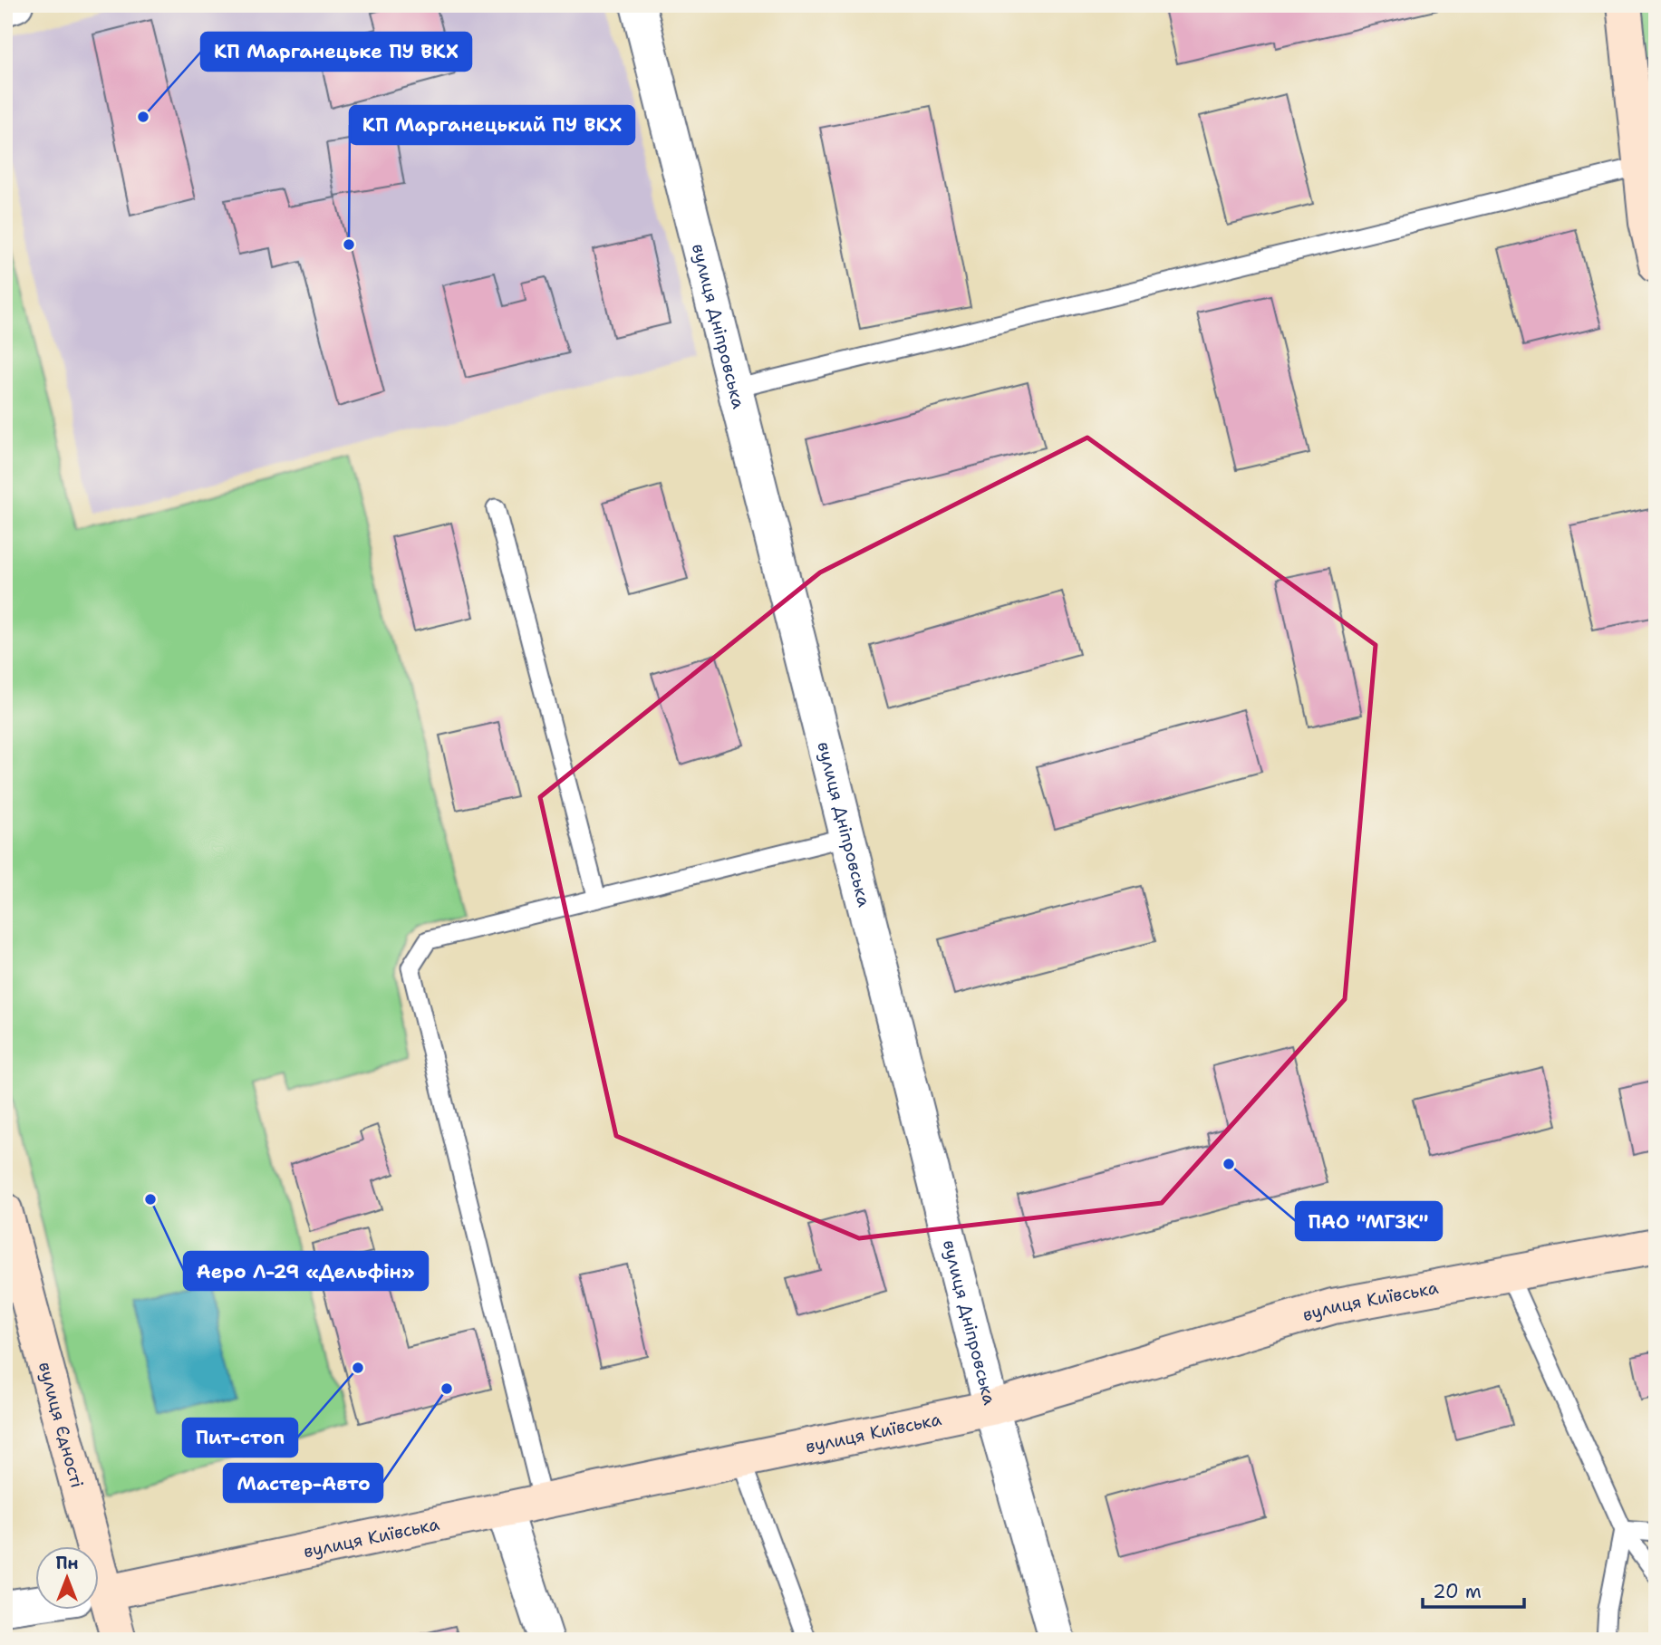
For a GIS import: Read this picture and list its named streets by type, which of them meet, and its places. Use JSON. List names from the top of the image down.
{
  "streets": {
    "main road": ["вулиця Київська", "вулиця Єдності"],
    "street": ["вулиця Дніпровська"]
  },
  "crossings": [
    ["вулиця Дніпровська", "вулиця Київська"]
  ],
  "places": [
    "КП Марганецьке ПУ ВКХ",
    "КП Марганецький ПУ ВКХ",
    "ПАО \"МГЗК\"",
    "Аеро Л-29 «Дельфін»",
    "Пит-стоп",
    "Мастер-Авто"
  ],
  "scale_bar": "20 m",
  "north": "top"
}
